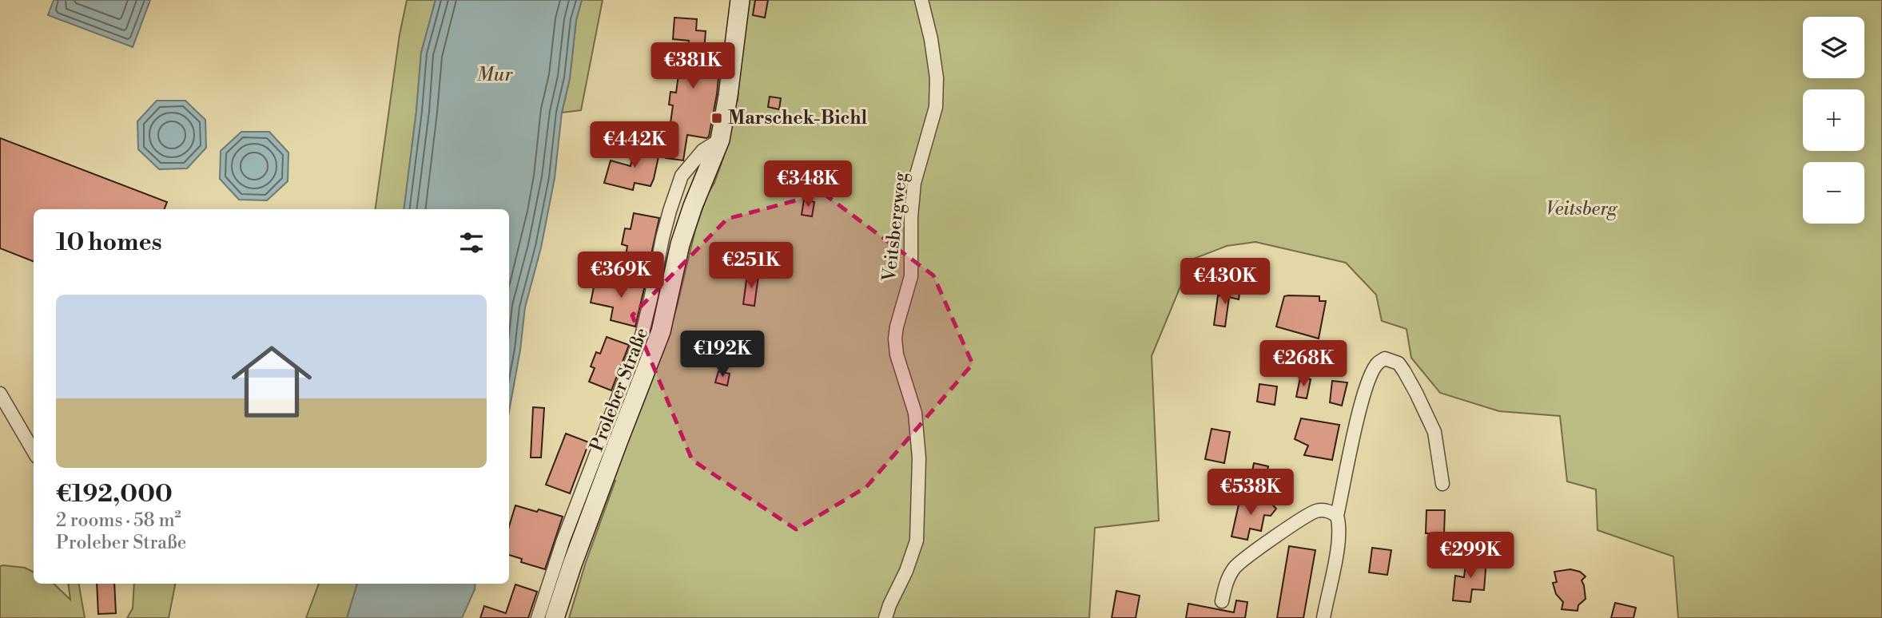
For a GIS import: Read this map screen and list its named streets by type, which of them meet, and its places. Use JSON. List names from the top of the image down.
{
  "streets": {
    "main road": ["Proleber Straße"],
    "street": ["Veitsbergweg"]
  },
  "water": ["Mur"],
  "parks": ["Veitsberg"],
  "places": {
    "transit": ["Marschek-Bichl"]
  },
  "page": {
    "map_buttons": ["+", "−"],
    "price": [
      "€381K",
      "€442K",
      "€348K",
      "€251K",
      "€369K",
      "€430K",
      "€192K",
      "€268K",
      "€538K",
      "€299K"
    ],
    "heading": "10 homes",
    "list": [
      {
        "name": "€192,000",
        "note": "2 rooms · 58 m² · Proleber Straße"
      }
    ]
  }
}
